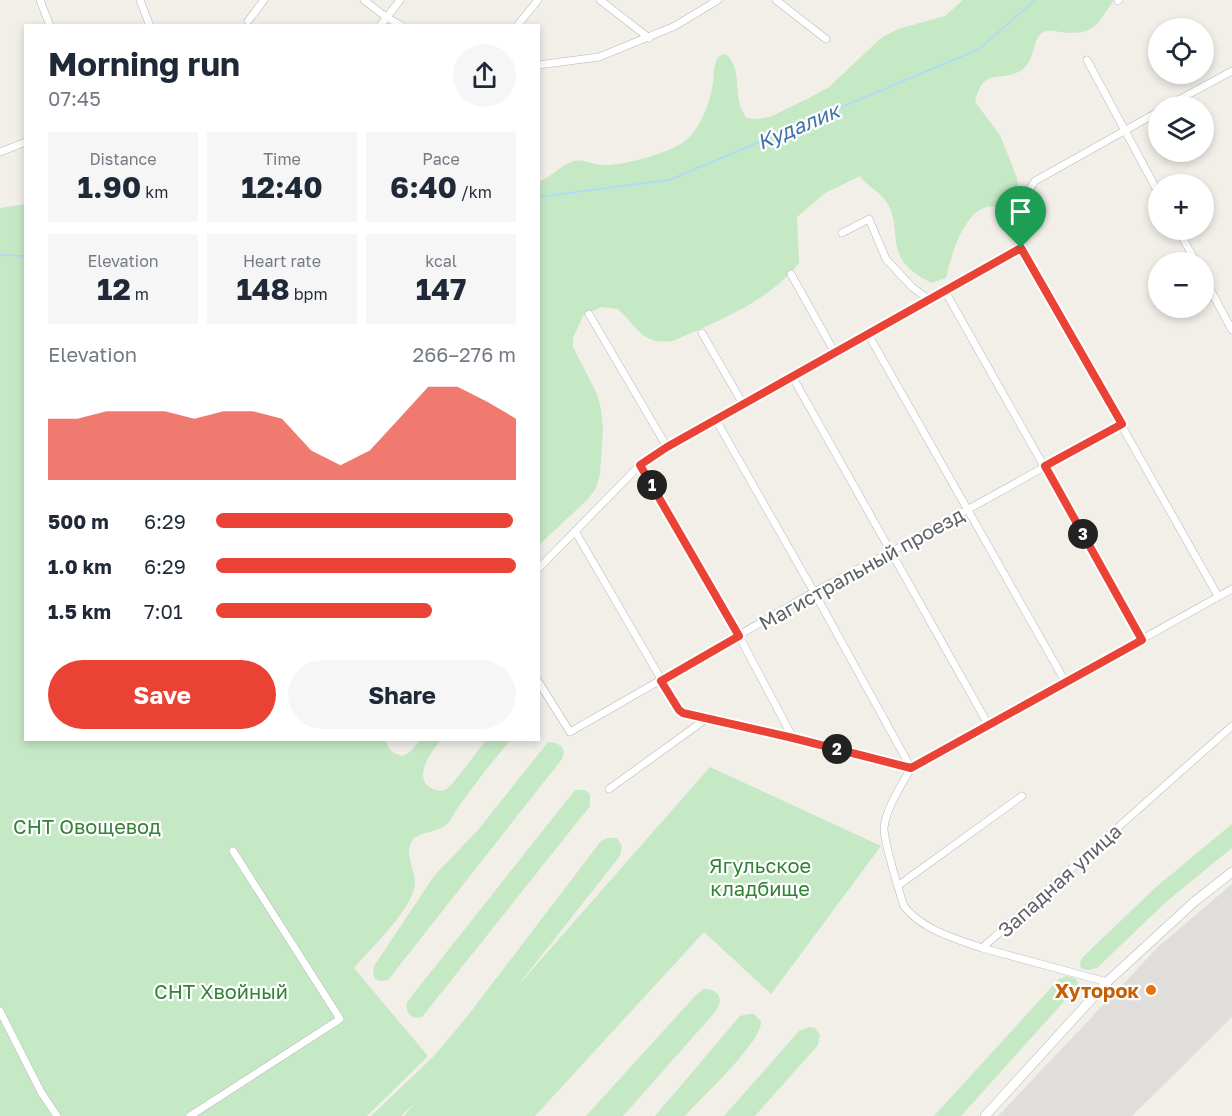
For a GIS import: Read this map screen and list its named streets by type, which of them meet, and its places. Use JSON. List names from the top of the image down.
{
  "streets": {
    "street": ["Магистральный проезд", "Западная улица"]
  },
  "water": ["Кудалик"],
  "parks": ["СНТ Овощевод", "Ягульское кладбище", "СНТ Хвойный"],
  "places": ["Хуторок"],
  "page": {
    "map_buttons": ["+", "−"],
    "heading": ["Morning run", "07:45"],
    "stats": [
      ["Distance", "1.90 km"],
      ["Time", "12:40"],
      ["Pace", "6:40 /km"],
      ["Elevation", "12 m"],
      ["Heart rate", "148 bpm"],
      ["kcal", "147"]
    ],
    "chart": ["Elevation", "266–276 m"],
    "pins": ["1", "3", "2"],
    "list": [
      {
        "name": "500 m",
        "note": "6:29"
      },
      {
        "name": "1.0 km",
        "note": "6:29"
      },
      {
        "name": "1.5 km",
        "note": "7:01"
      }
    ],
    "buttons": ["Save", "Share"]
  }
}
